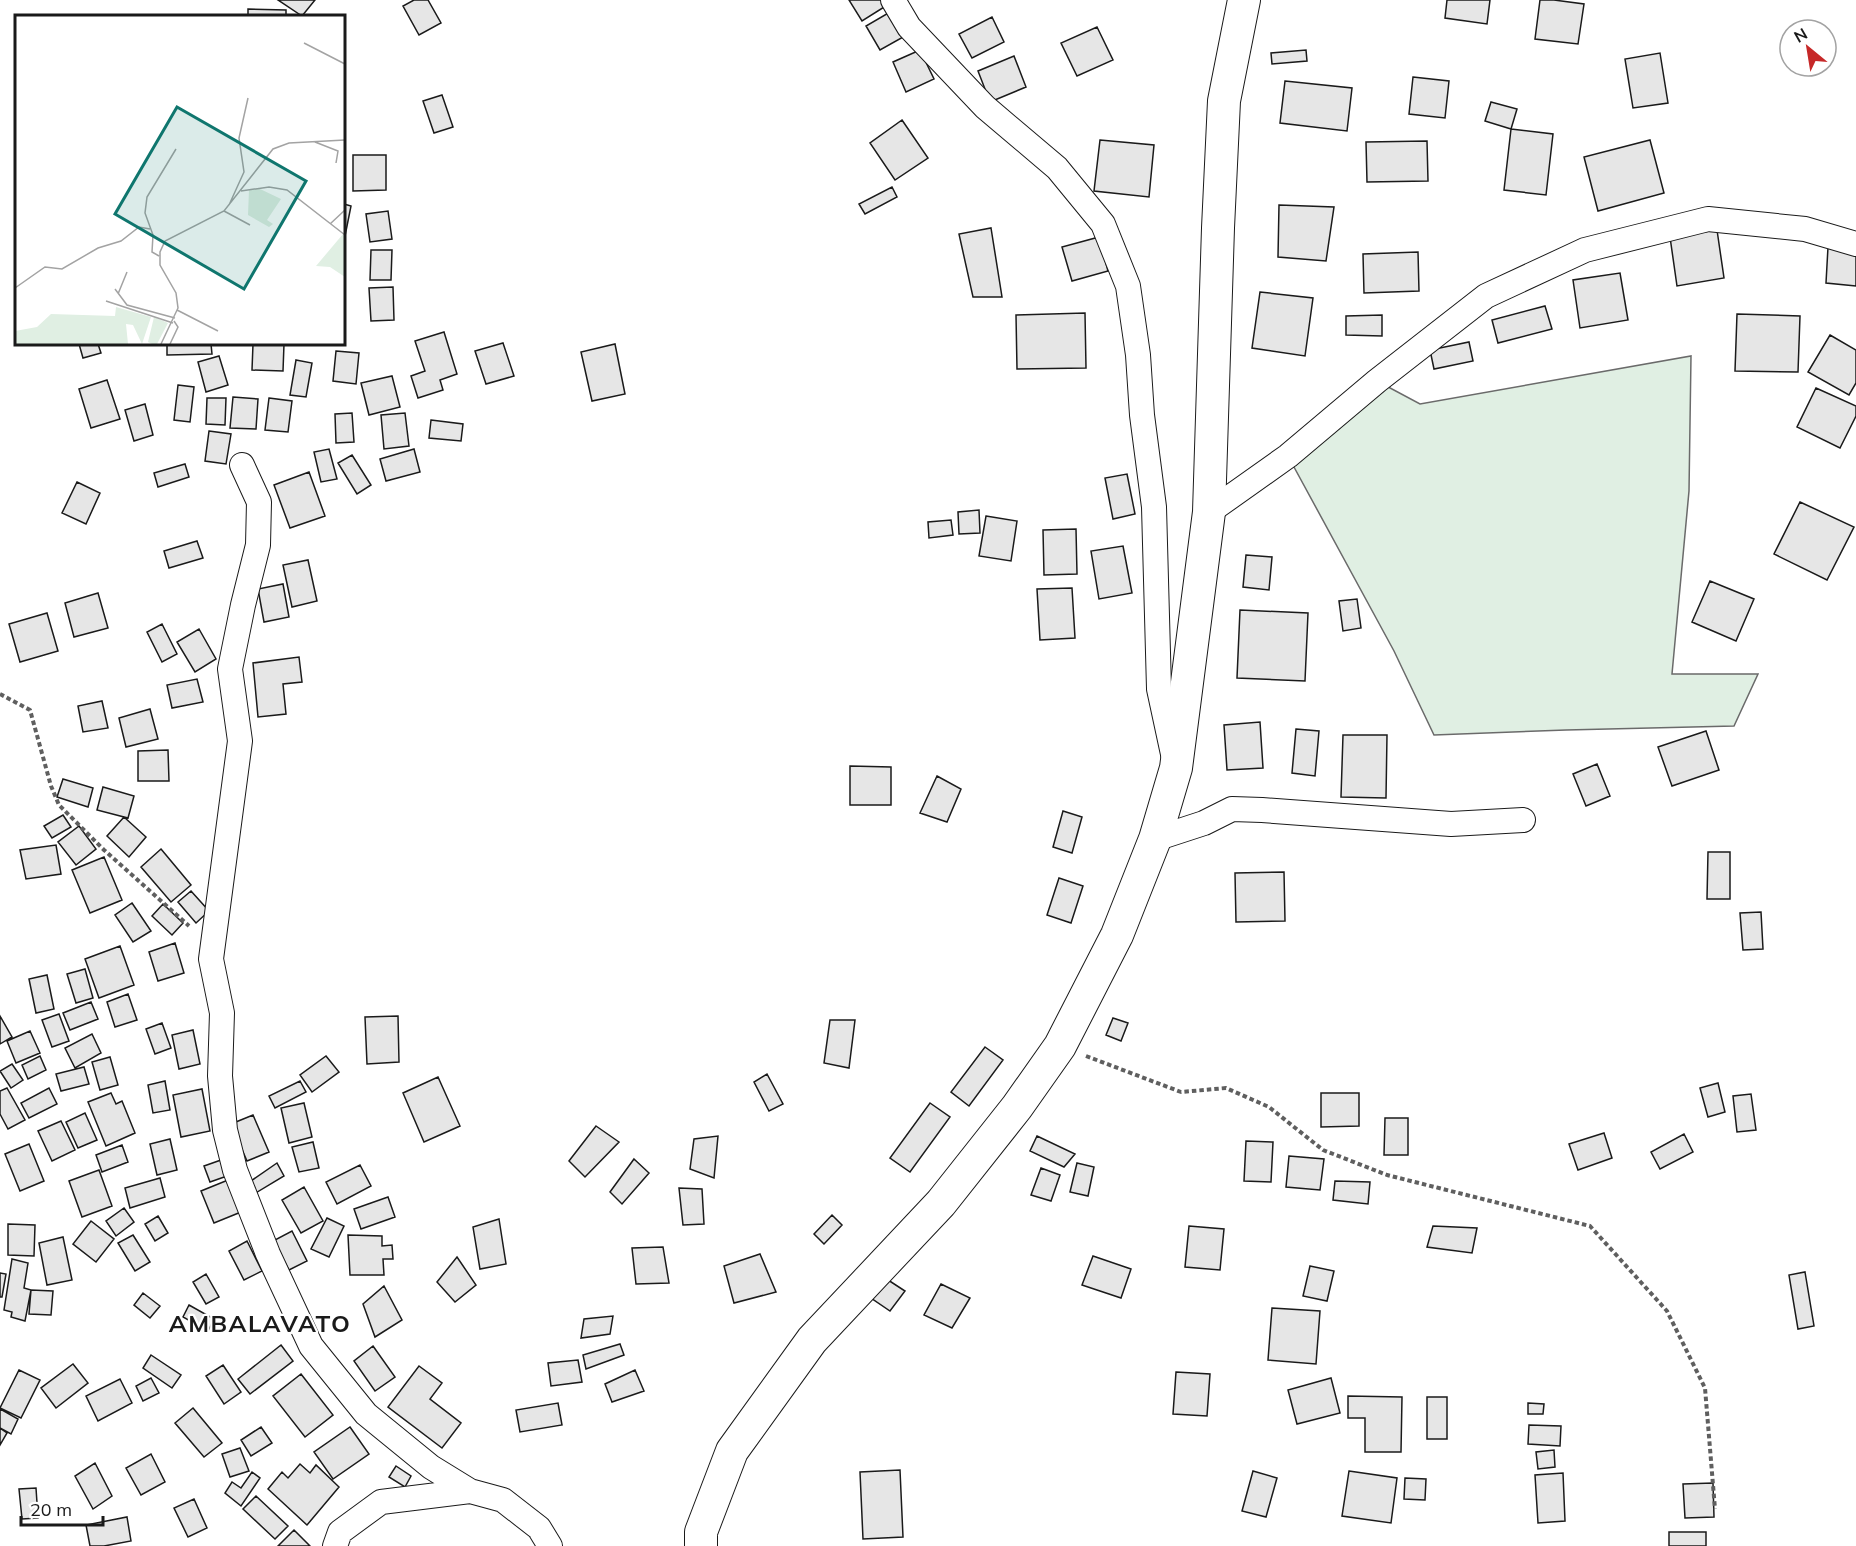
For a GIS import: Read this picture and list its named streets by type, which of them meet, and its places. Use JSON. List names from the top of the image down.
{
  "districts": ["AMBALAVATO"],
  "scale_bar": "20 m",
  "north": "top left"
}
